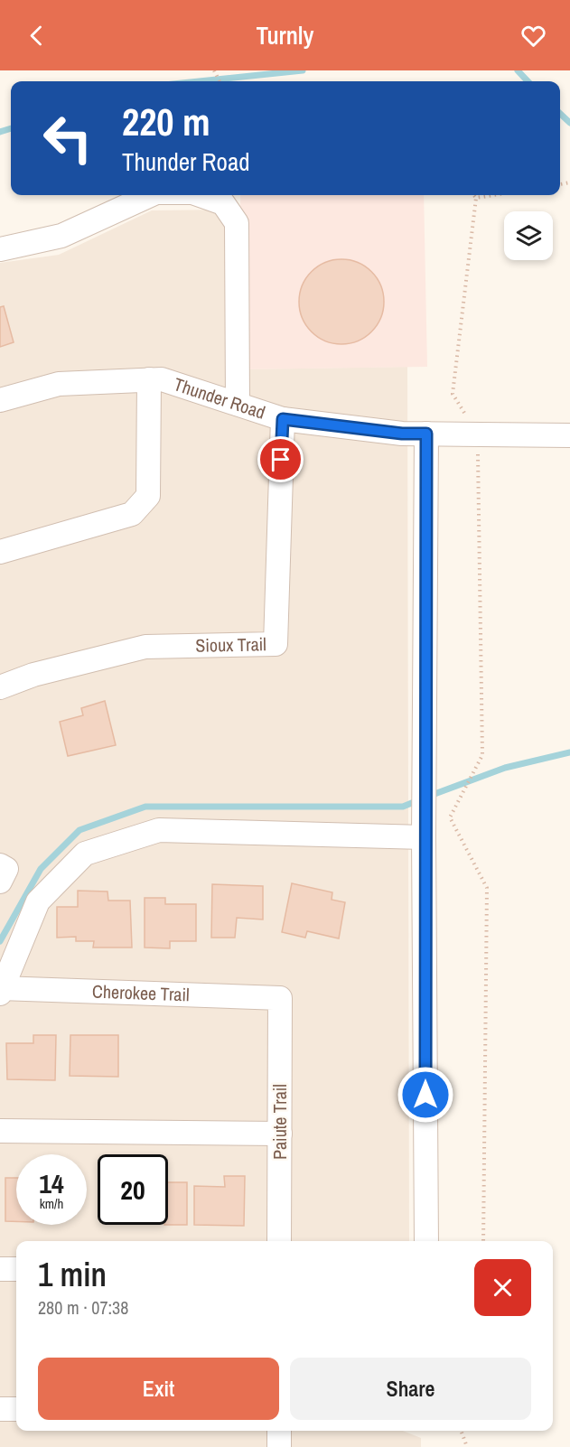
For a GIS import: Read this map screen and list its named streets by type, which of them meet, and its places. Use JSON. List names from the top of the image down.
{
  "streets": {
    "street": [
      "Thunder Road",
      "Sioux Trail",
      "Cherokee Trail",
      "Paiute Trail"
    ]
  },
  "crossings": [
    ["Thunder Road", "Sioux Trail"],
    ["Cherokee Trail", "Paiute Trail"]
  ],
  "page": {
    "header": "Turnly",
    "turn": ["220 m", "Thunder Road"],
    "speed": "14 km/h",
    "limit": "20",
    "heading": ["1 min", "280 m · 07:38"],
    "buttons": ["Exit", "Share"]
  }
}
